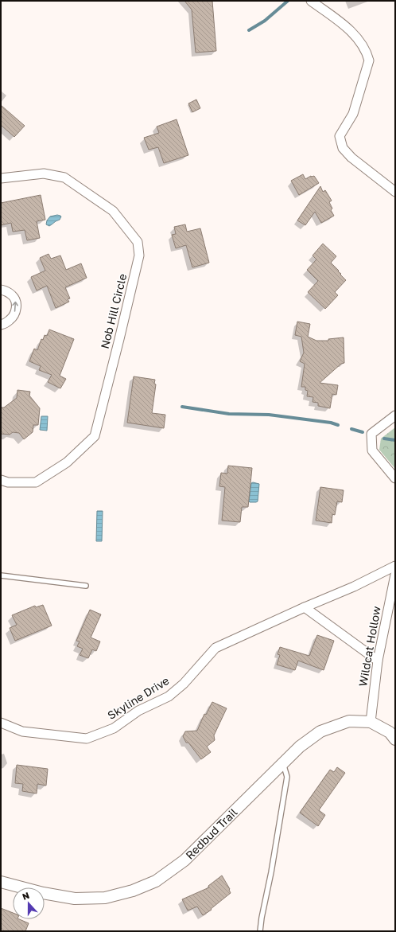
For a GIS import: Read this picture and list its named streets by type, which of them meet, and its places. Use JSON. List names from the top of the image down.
{
  "streets": {
    "street": [
      "Nob Hill Circle",
      "Wildcat Hollow",
      "Skyline Drive",
      "Redbud Trail"
    ]
  },
  "crossings": [
    ["Wildcat Hollow", "Redbud Trail"]
  ],
  "north": "top"
}
